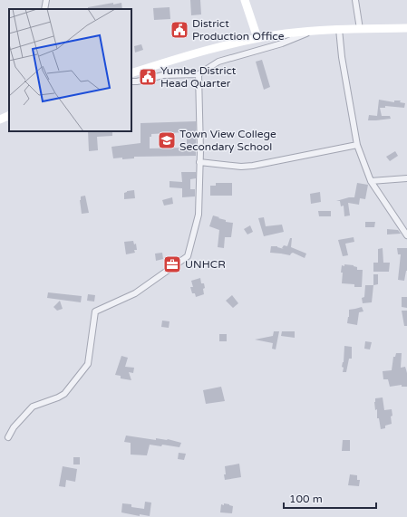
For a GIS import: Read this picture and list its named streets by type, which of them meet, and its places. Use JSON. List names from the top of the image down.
{
  "places": {
    "public building": ["District Production Office", "Yumbe District Head Quarter"],
    "school or university": ["Town View College Secondary School"],
    "office": ["UNHCR"]
  },
  "scale_bar": "100 m"
}
